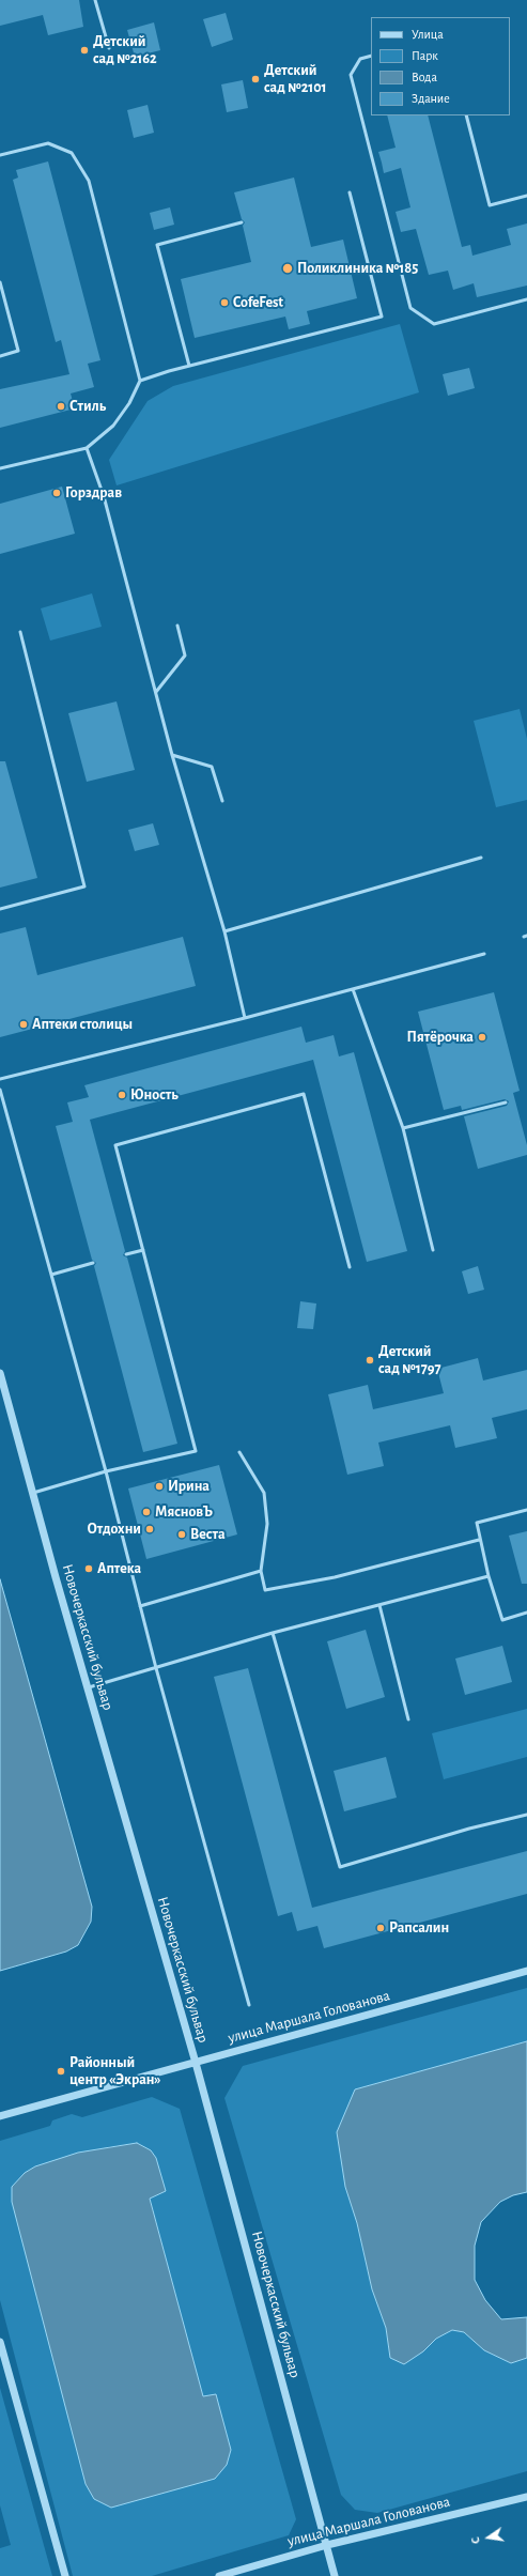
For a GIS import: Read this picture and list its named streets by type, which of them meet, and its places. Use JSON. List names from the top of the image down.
{
  "streets": {
    "street": ["Новочеркасский бульвар", "улица Маршала Голованова"]
  },
  "crossings": [
    ["Новочеркасский бульвар", "улица Маршала Голованова"]
  ],
  "places": [
    "Детский сад №2162",
    "Детский сад №2101",
    "Поликлиника №185",
    "CofeFest",
    "Стиль",
    "Горздрав",
    "Аптеки столицы",
    "Пятёрочка",
    "Юность",
    "Детский сад №1797",
    "Ирина",
    "МясновЪ",
    "Отдохни",
    "Веста",
    "Аптека",
    "Рапсалин",
    "Районный центр «Экран»"
  ],
  "legend": [
    "Улица",
    "Парк",
    "Вода",
    "Здание"
  ],
  "north": "left"
}
